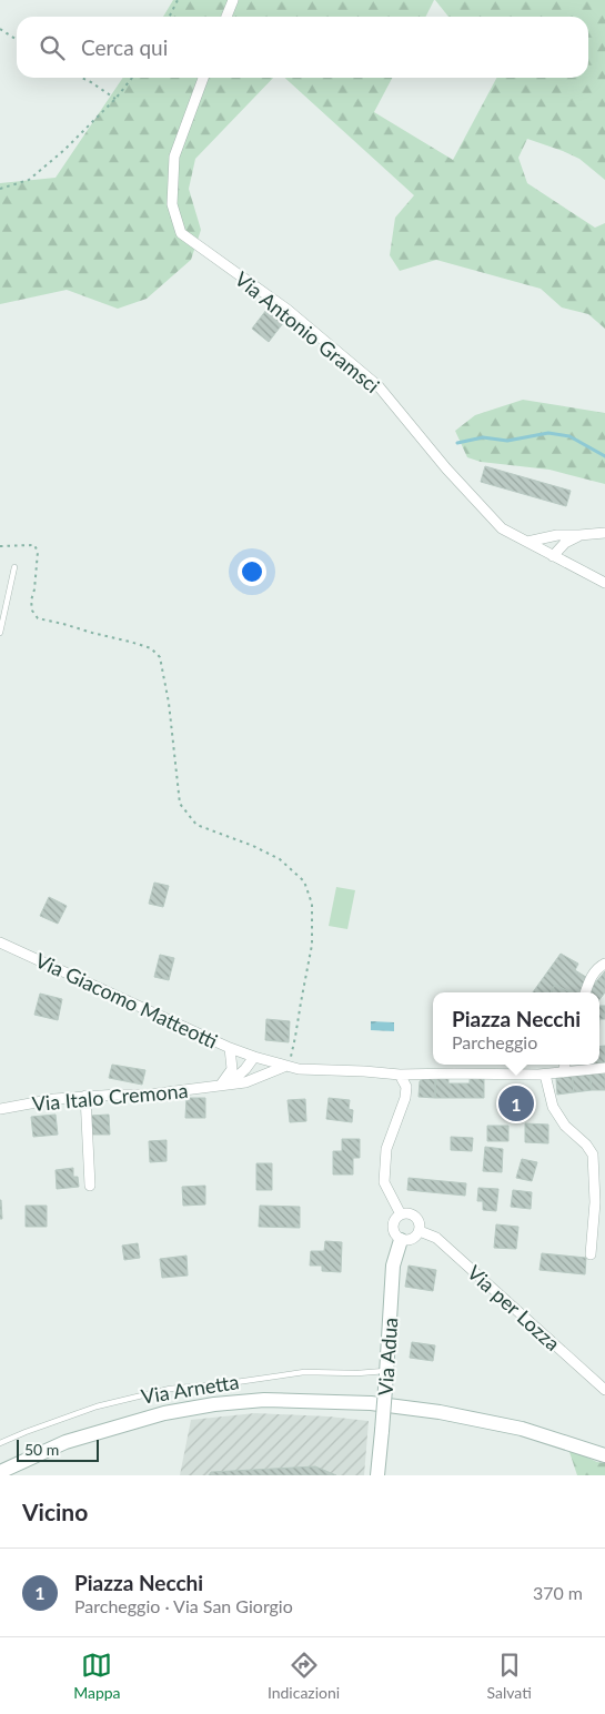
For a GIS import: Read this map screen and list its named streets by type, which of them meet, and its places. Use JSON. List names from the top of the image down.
{
  "streets": {
    "main road": ["Via Adua"],
    "street": [
      "Via Antonio Gramsci",
      "Via Giacomo Matteotti",
      "Via Italo Cremona",
      "Via per Lozza"
    ],
    "lane": ["Via Arnetta"]
  },
  "crossings": [
    ["Via Giacomo Matteotti", "Via Italo Cremona"],
    ["Via per Lozza", "Via Adua"],
    ["Via Adua", "Via Arnetta"]
  ],
  "scale_bar": "50 m",
  "page": {
    "search": "Cerca qui",
    "popup": ["Piazza Necchi", "Parcheggio"],
    "pins": "1",
    "scale": "50 m",
    "heading": "Vicino",
    "list": [
      {
        "mark": "1",
        "name": "Piazza Necchi",
        "note": "Parcheggio · Via San Giorgio",
        "value": "370 m"
      }
    ],
    "nav": ["Mappa", "Indicazioni", "Salvati"]
  }
}
